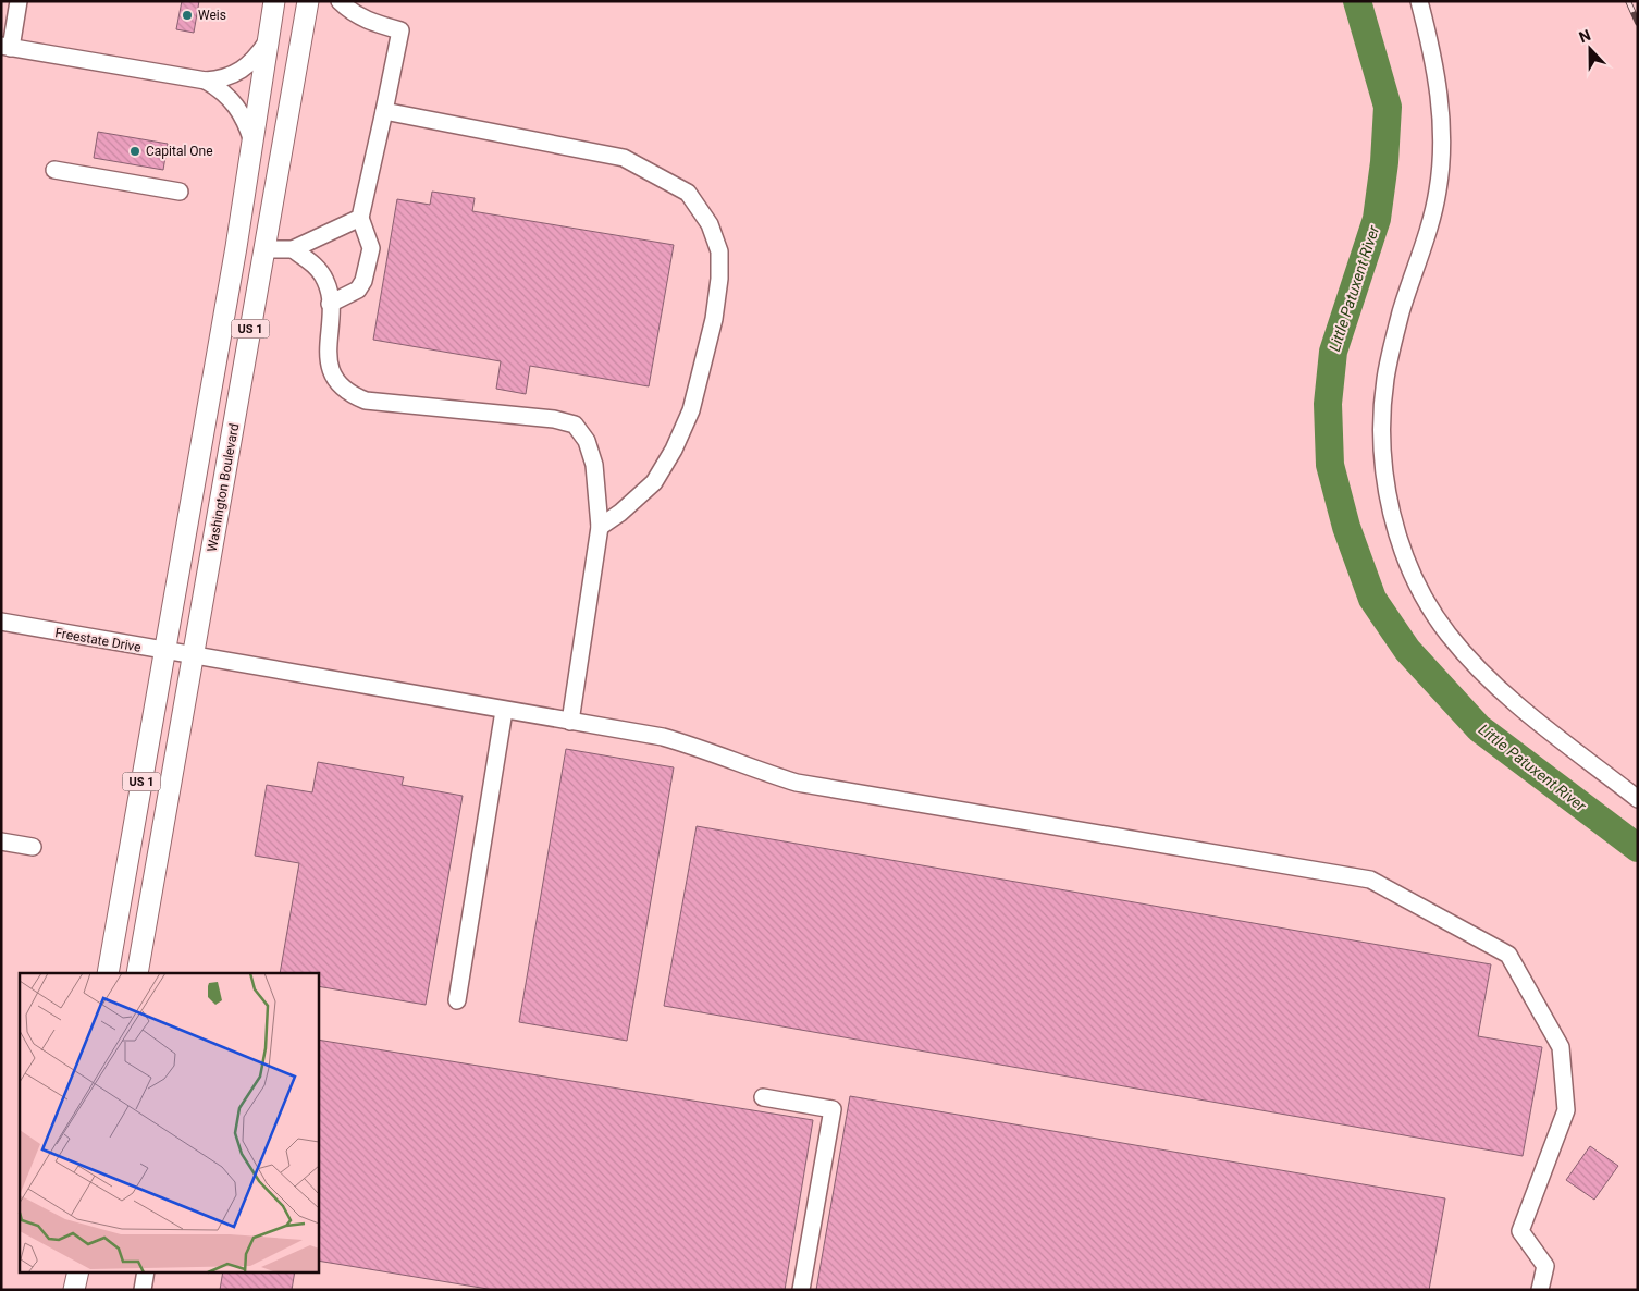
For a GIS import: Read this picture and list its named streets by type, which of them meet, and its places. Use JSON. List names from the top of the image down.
{
  "streets": {
    "main road": ["US 1", "Washington Boulevard"],
    "street": ["Freestate Drive"]
  },
  "crossings": [
    ["US 1", "Freestate Drive"],
    ["Washington Boulevard", "Freestate Drive"]
  ],
  "water": ["Little Patuxent River"],
  "places": ["Weis", "Capital One"],
  "north": "top"
}
